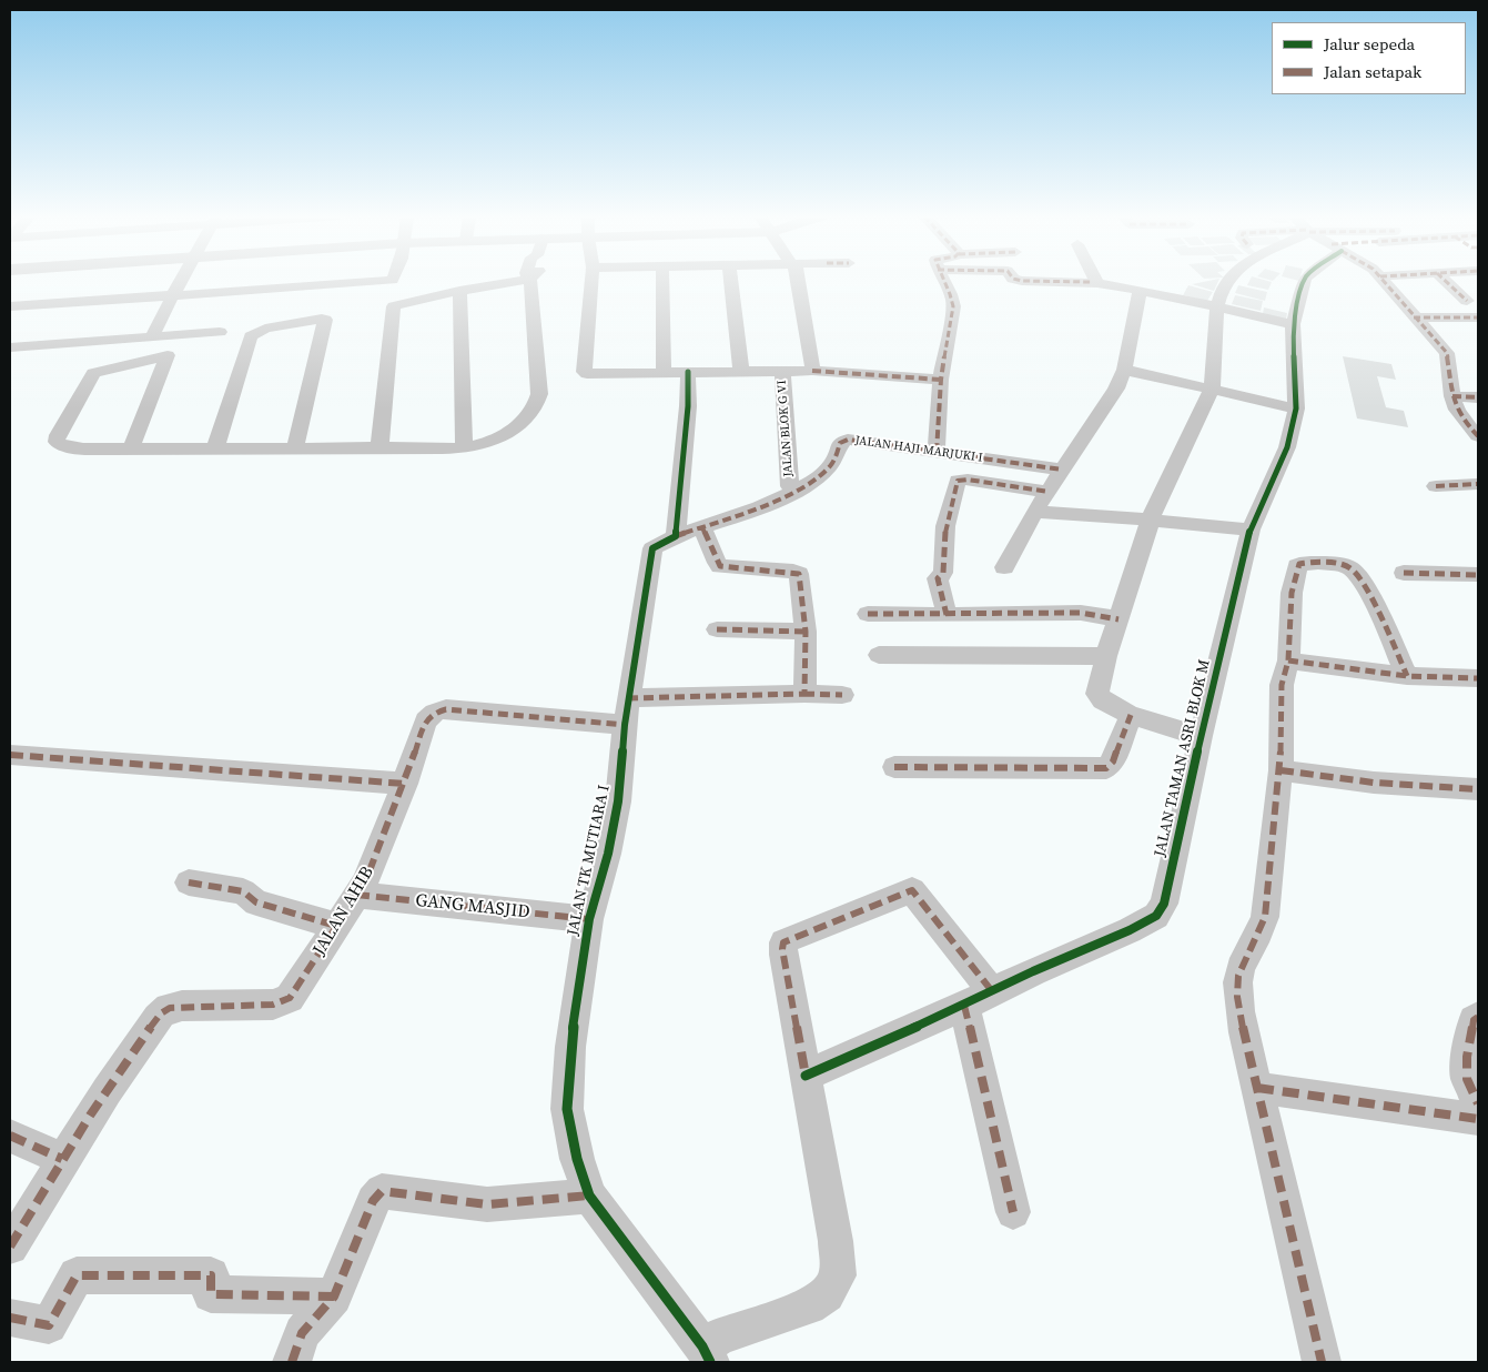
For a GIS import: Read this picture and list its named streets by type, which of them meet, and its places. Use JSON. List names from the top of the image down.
{
  "streets": {
    "street": [
      "JALAN BLOK G VI",
      "JALAN HAJI MARJUKI I",
      "JALAN TAMAN ASRI BLOK M",
      "JALAN TK MUTIARA I",
      "GANG MASJID",
      "JALAN AHIB"
    ]
  },
  "crossings": [
    ["JALAN HAJI MARJUKI I", "JALAN TK MUTIARA I"],
    ["JALAN TK MUTIARA I", "GANG MASJID"],
    ["JALAN TK MUTIARA I", "JALAN AHIB"],
    ["GANG MASJID", "JALAN AHIB"]
  ],
  "legend": ["Jalur sepeda", "Jalan setapak"]
}
